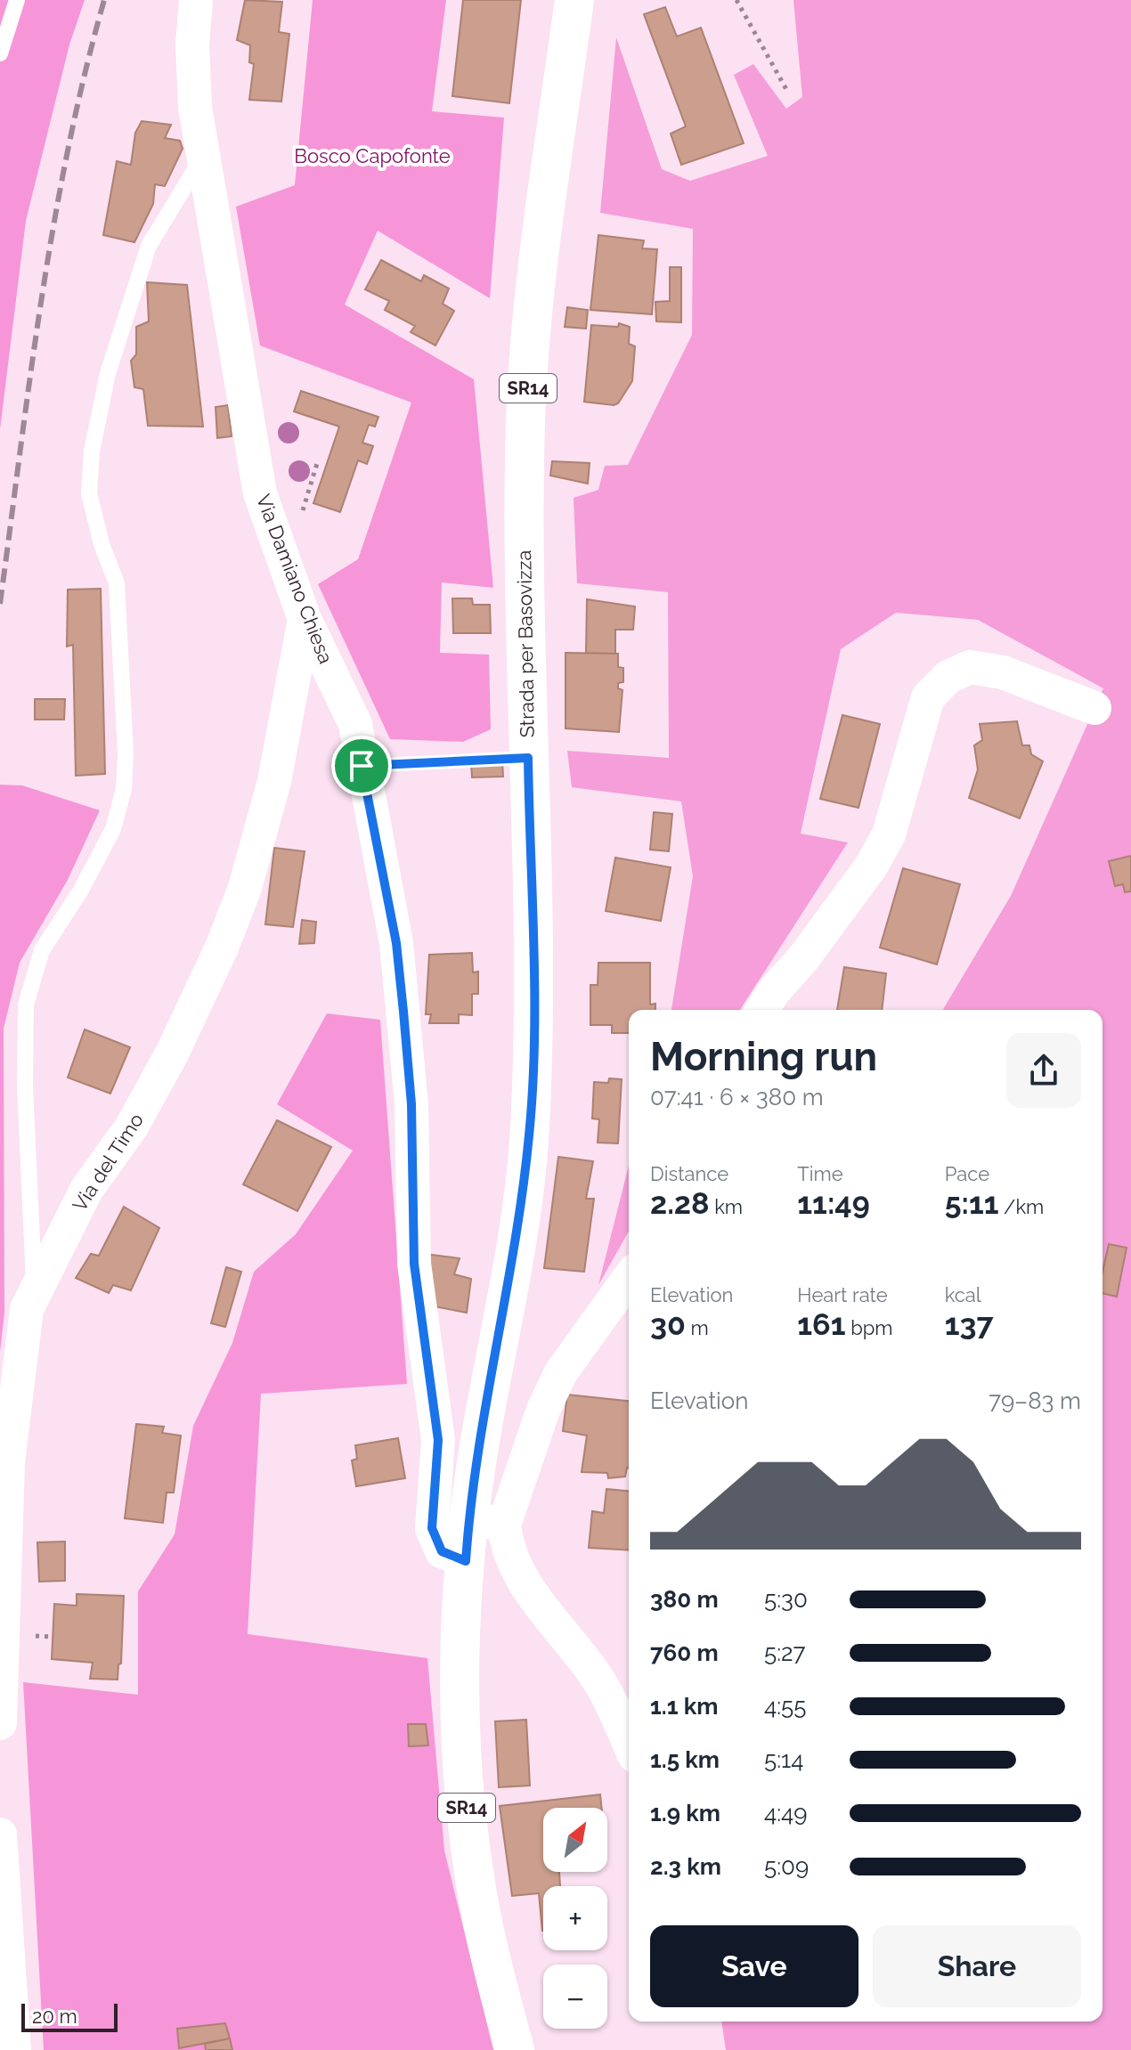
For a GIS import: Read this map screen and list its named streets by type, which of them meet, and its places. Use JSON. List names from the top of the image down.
{
  "streets": {
    "main road": ["SR14", "Strada per Basovizza"],
    "street": ["Via Damiano Chiesa", "Via del Timo"]
  },
  "crossings": [
    ["Via Damiano Chiesa", "Strada per Basovizza"],
    ["Via Damiano Chiesa", "Via del Timo"]
  ],
  "parks": ["Bosco Capofonte"],
  "scale_bar": "20 m",
  "north": "top right",
  "page": {
    "heading": ["Morning run", "07:41 · 6 × 380 m"],
    "stats": [
      ["Distance", "2.28 km"],
      ["Time", "11:49"],
      ["Pace", "5:11 /km"],
      ["Elevation", "30 m"],
      ["Heart rate", "161 bpm"],
      ["kcal", "137"]
    ],
    "chart": ["Elevation", "79–83 m"],
    "list": [
      {
        "name": "380 m",
        "note": "5:30"
      },
      {
        "name": "760 m",
        "note": "5:27"
      },
      {
        "name": "1.1 km",
        "note": "4:55"
      },
      {
        "name": "1.5 km",
        "note": "5:14"
      },
      {
        "name": "1.9 km",
        "note": "4:49"
      },
      {
        "name": "2.3 km",
        "note": "5:09"
      }
    ],
    "map_buttons": ["+", "−"],
    "buttons": ["Save", "Share"],
    "scale": "20 m"
  }
}
